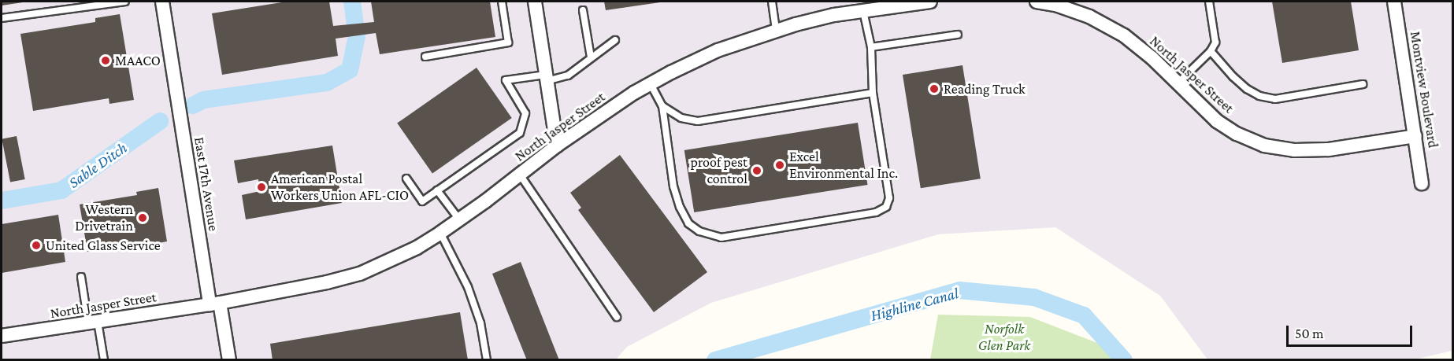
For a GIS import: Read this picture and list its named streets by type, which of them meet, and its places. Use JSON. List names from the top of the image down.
{
  "streets": {
    "street": ["North Jasper Street", "Montview Boulevard", "East 17th Avenue"]
  },
  "crossings": [
    ["North Jasper Street", "Montview Boulevard"],
    ["North Jasper Street", "East 17th Avenue"]
  ],
  "water": ["Sable Ditch", "Highline Canal"],
  "parks": ["Norfolk Glen Park"],
  "places": [
    "MAACO",
    "Reading Truck",
    "Excel Environmental Inc.",
    "proof pest control",
    "American Postal Workers Union AFL-CIO",
    "Western Drivetrain",
    "United Glass Service"
  ],
  "scale_bar": "50 m"
}
